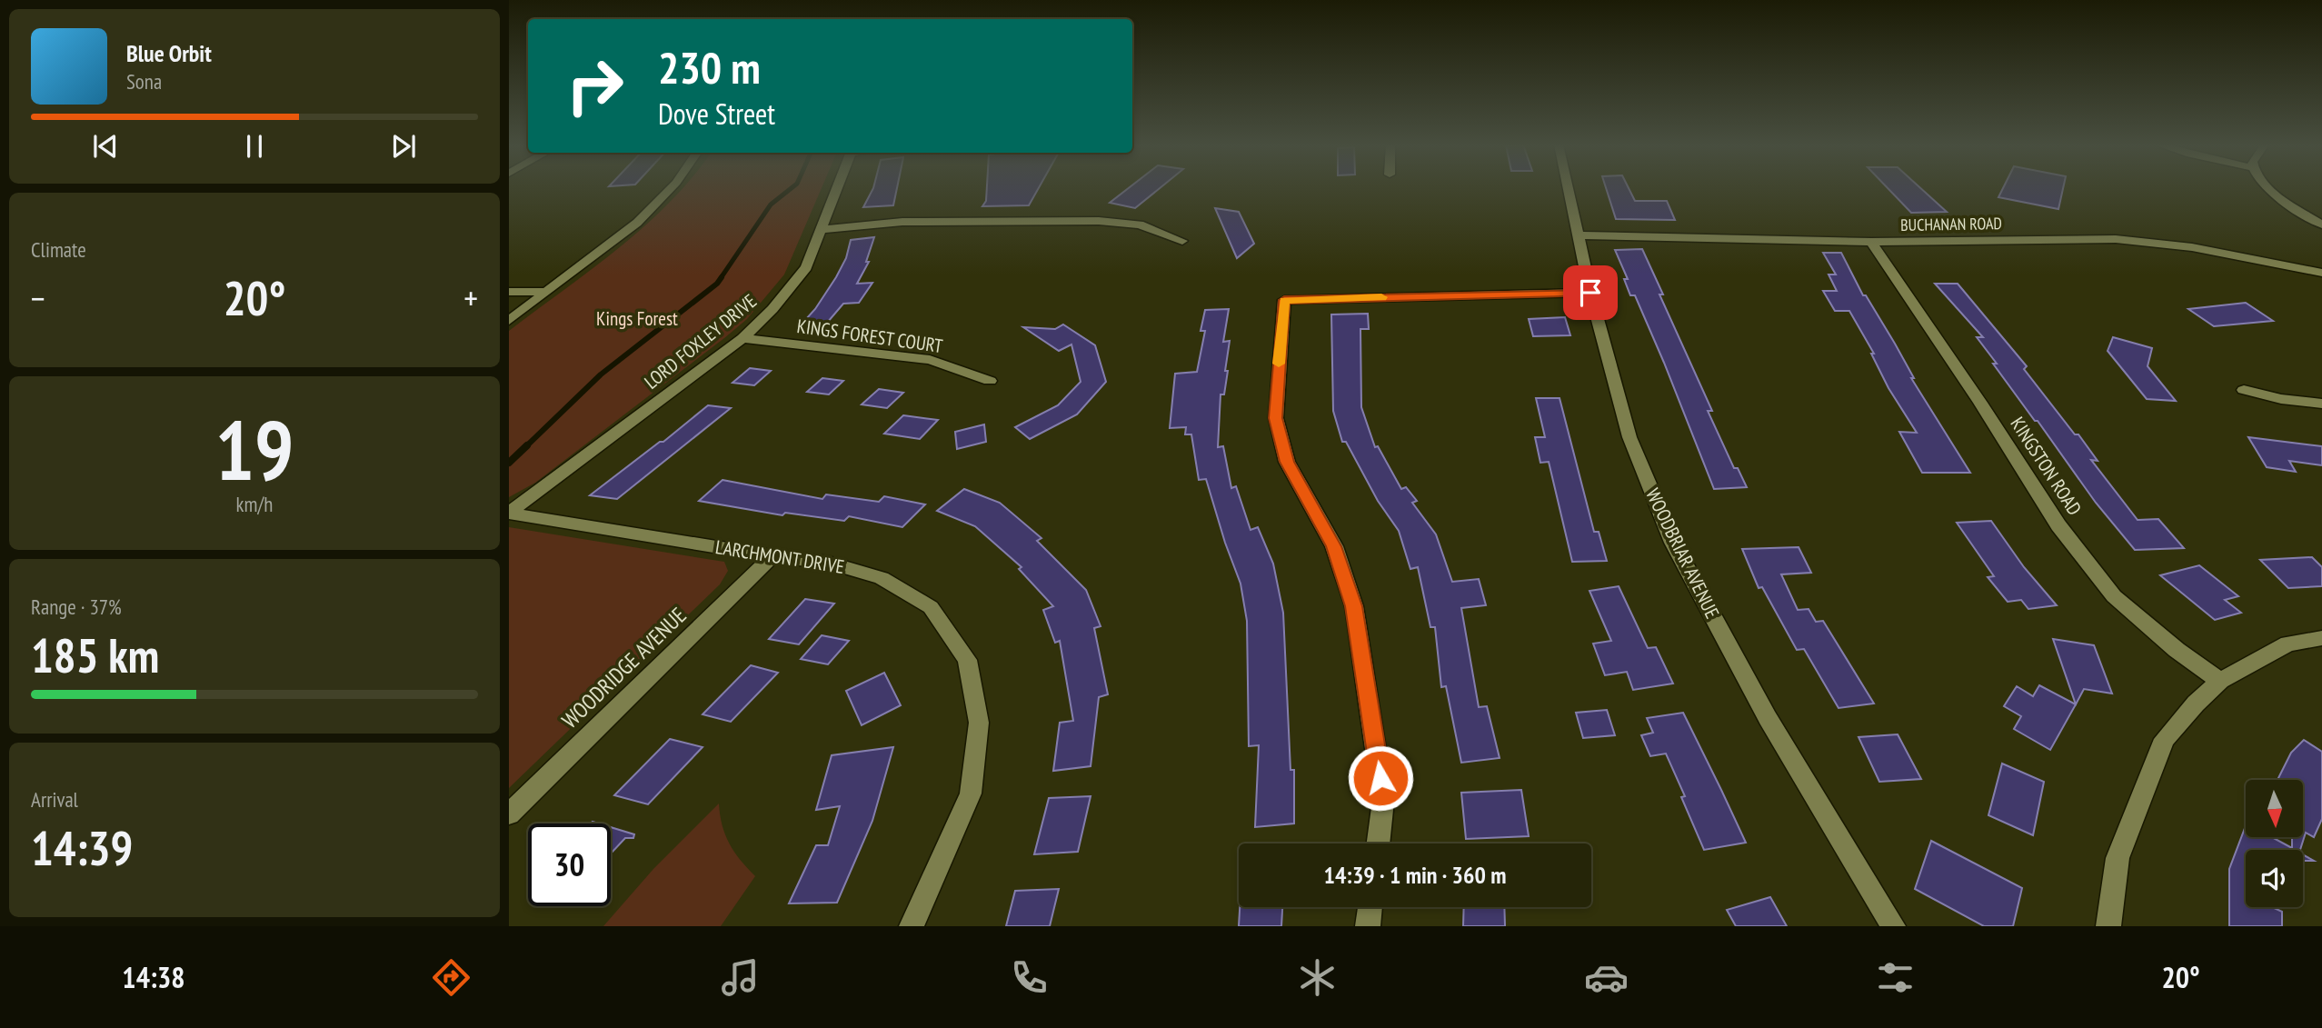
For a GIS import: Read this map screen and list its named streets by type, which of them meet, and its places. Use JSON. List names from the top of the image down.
{
  "streets": {
    "street": [
      "BUCHANAN ROAD",
      "KINGS FOREST COURT",
      "LORD FOXLEY DRIVE",
      "KINGSTON ROAD",
      "WOODBRIAR AVENUE",
      "LARCHMONT DRIVE",
      "WOODRIDGE AVENUE"
    ]
  },
  "crossings": [
    ["BUCHANAN ROAD", "KINGSTON ROAD"],
    ["BUCHANAN ROAD", "WOODBRIAR AVENUE"],
    ["KINGS FOREST COURT", "LORD FOXLEY DRIVE"],
    ["LORD FOXLEY DRIVE", "LARCHMONT DRIVE"],
    ["LARCHMONT DRIVE", "WOODRIDGE AVENUE"]
  ],
  "parks": ["Kings Forest"],
  "north": "bottom",
  "page": {
    "turn": ["230 m", "Dove Street"],
    "song": ["Blue Orbit", "Sona"],
    "tile": [
      "Climate",
      ["19", "km/h"],
      ["Range · 37%", "185 km"],
      ["Arrival", "14:39"]
    ],
    "heat": ["−", "20°", "+"],
    "limit": "30",
    "trip": "14:39 · 1 min · 360 m",
    "tabs": ["14:38", "20°"]
  }
}
